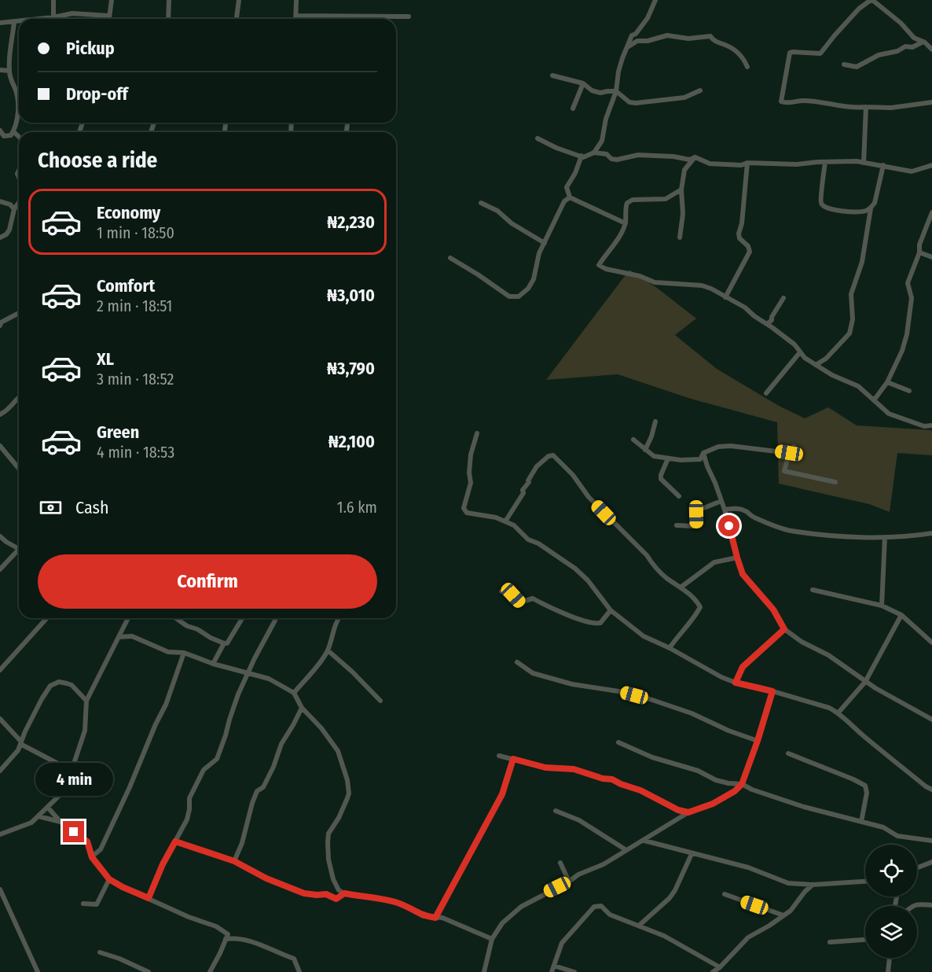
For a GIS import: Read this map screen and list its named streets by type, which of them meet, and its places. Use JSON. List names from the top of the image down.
{
  "page": {
    "banner": ["Pickup", "Drop-off"],
    "heading": "Choose a ride",
    "list": [
      {
        "name": "Economy",
        "note": "1 min · 18:50",
        "value": "₦2,230"
      },
      {
        "name": "Comfort",
        "note": "2 min · 18:51",
        "value": "₦3,010"
      },
      {
        "name": "XL",
        "note": "3 min · 18:52",
        "value": "₦3,790"
      },
      {
        "name": "Green",
        "note": "4 min · 18:53",
        "value": "₦2,100"
      }
    ],
    "pay": ["Cash", "1.6 km"],
    "buttons": "Confirm",
    "bubble": "4 min"
  }
}
